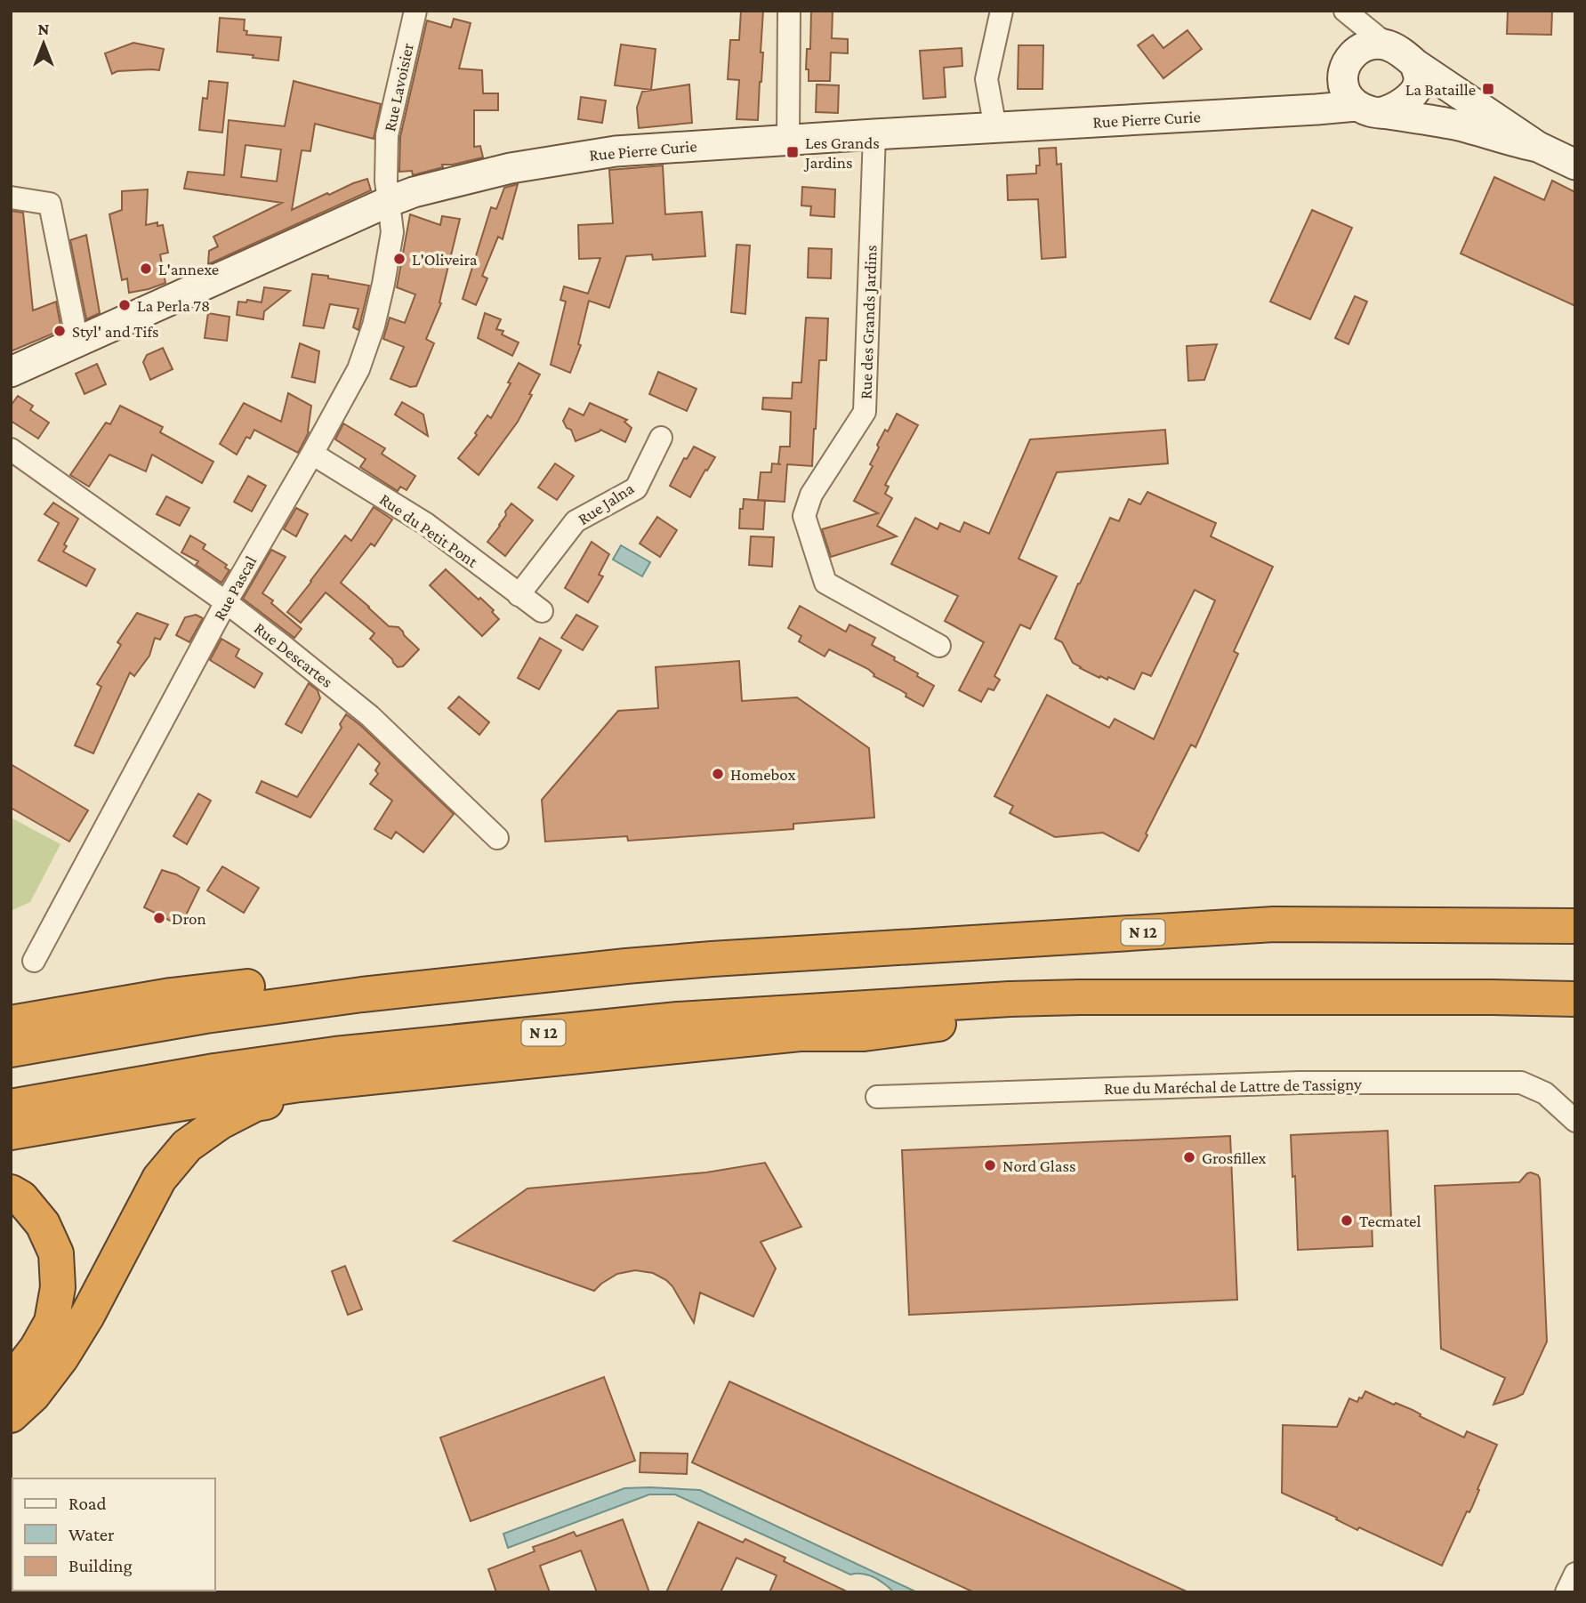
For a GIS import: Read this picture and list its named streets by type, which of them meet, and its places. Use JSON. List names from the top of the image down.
{
  "streets": {
    "highway": ["N 12"],
    "street": [
      "Rue Lavoisier",
      "Rue Pierre Curie",
      "Rue des Grands Jardins",
      "Rue Jalna",
      "Rue du Petit Pont",
      "Rue Pascal",
      "Rue Descartes",
      "Rue du Maréchal de Lattre de Tassigny"
    ]
  },
  "crossings": [
    ["Rue Lavoisier", "Rue Pierre Curie"],
    ["Rue Lavoisier", "Rue Pascal"],
    ["Rue Pierre Curie", "Rue des Grands Jardins"],
    ["Rue Pierre Curie", "Rue Pascal"],
    ["Rue Jalna", "Rue du Petit Pont"],
    ["Rue du Petit Pont", "Rue Pascal"],
    ["Rue Pascal", "Rue Descartes"]
  ],
  "places": {
    "transit": ["La Bataille", "Les Grands Jardins"],
    "other": [
      "L'Oliveira",
      "L'annexe",
      "La Perla 78",
      "Styl' and Tifs",
      "Homebox",
      "Dron",
      "Grosfillex",
      "Nord Glass",
      "Tecmatel"
    ]
  },
  "legend": ["Road", "Water", "Building"],
  "north": "top"
}
